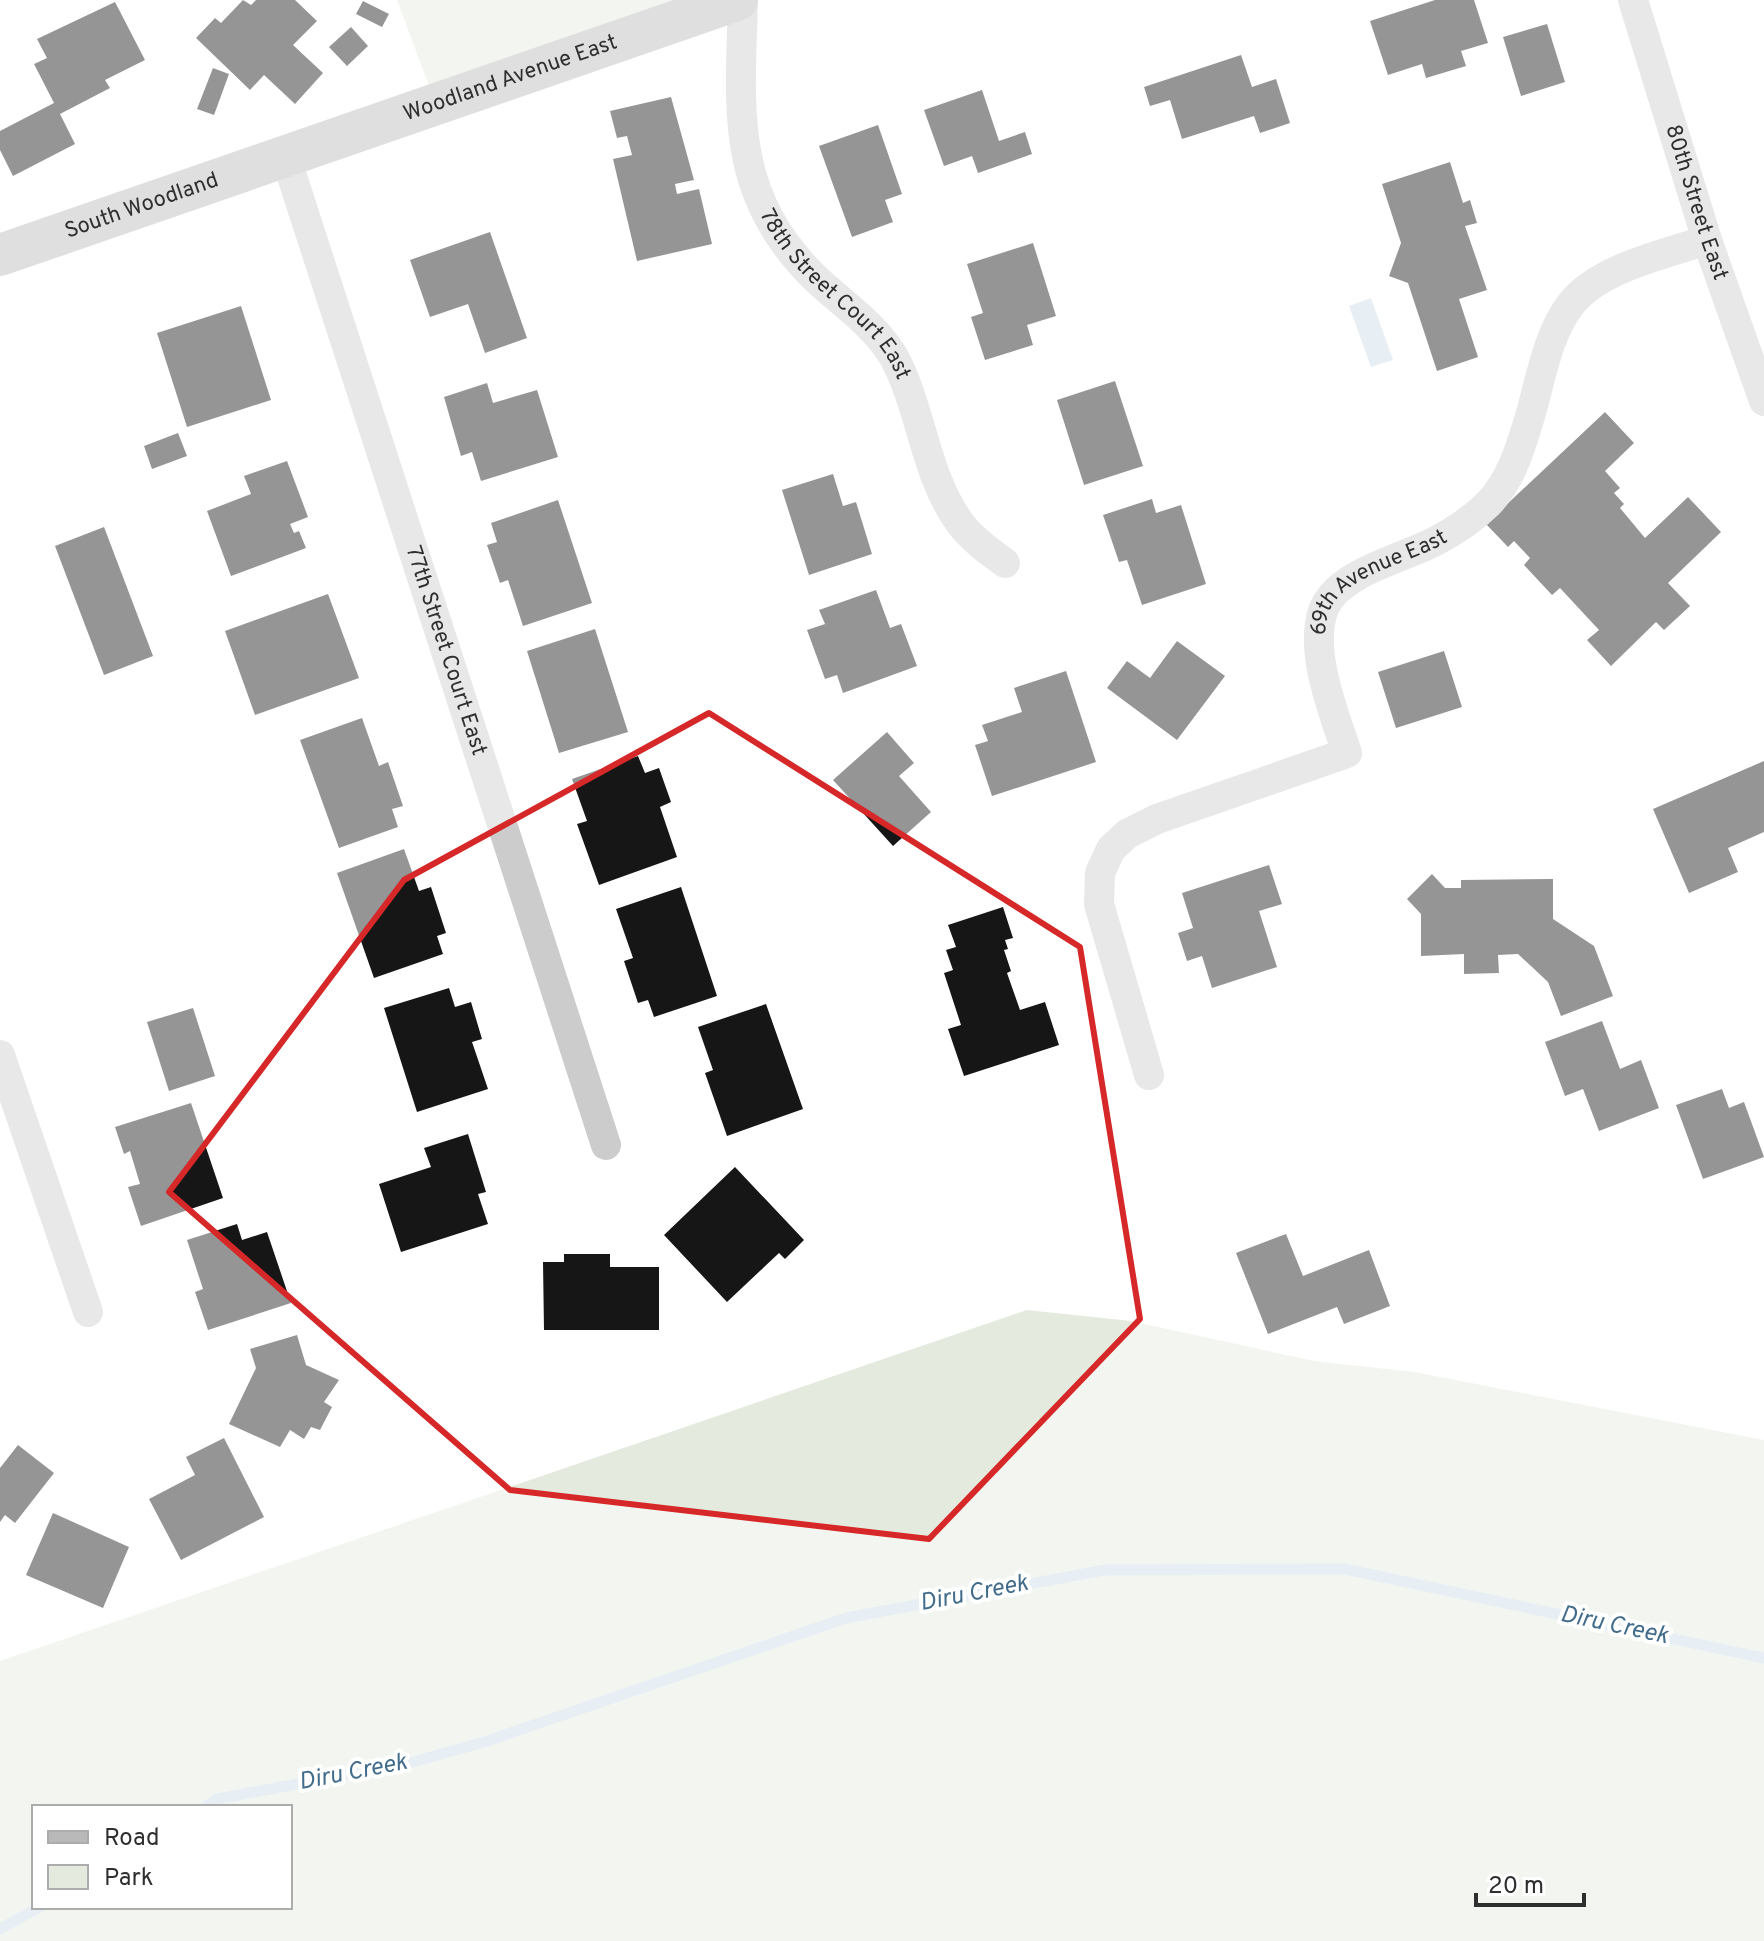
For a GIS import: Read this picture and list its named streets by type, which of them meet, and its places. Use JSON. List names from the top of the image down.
{
  "streets": {
    "street": [
      "Woodland Avenue East",
      "80th Street East",
      "South Woodland",
      "78th Street Court East",
      "69th Avenue East",
      "77th Street Court East"
    ]
  },
  "crossings": [
    ["Woodland Avenue East", "South Woodland"],
    ["Woodland Avenue East", "77th Street Court East"],
    ["80th Street East", "69th Avenue East"],
    ["South Woodland", "77th Street Court East"]
  ],
  "water": ["Diru Creek"],
  "legend": ["Road", "Park"],
  "scale_bar": "20 m"
}
